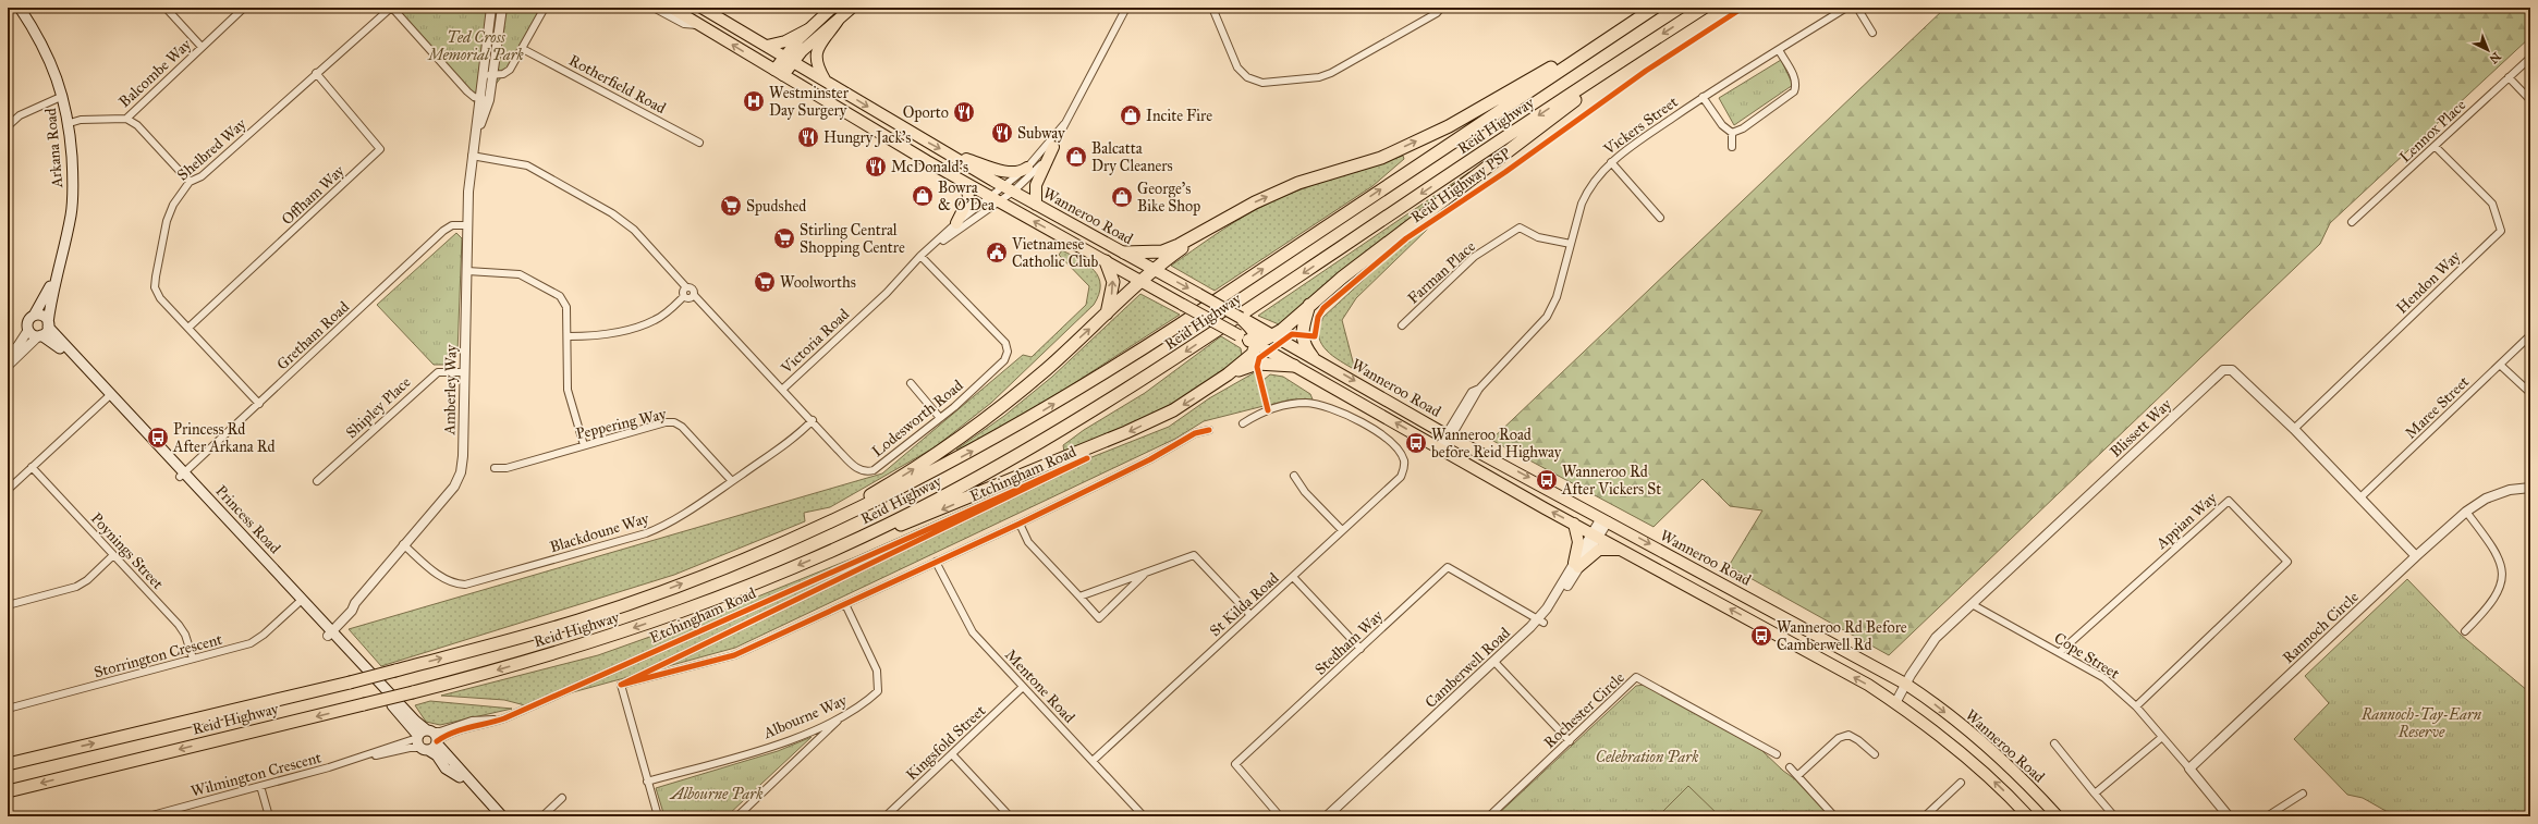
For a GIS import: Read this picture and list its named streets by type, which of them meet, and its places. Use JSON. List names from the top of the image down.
{
  "streets": {
    "highway": ["Reid Highway"],
    "main road": ["Arkana Road", "Wanneroo Road", "Princess Road"],
    "street": [
      "Balcombe Way",
      "Rotherfield Road",
      "Vickers Street",
      "Lennox Place",
      "Shelbred Way",
      "Offham Way",
      "Farman Place",
      "Hendon Way",
      "Gretham Road",
      "Victoria Road",
      "Amberley Way",
      "Shipley Place",
      "Maree Street",
      "Lodesworth Road",
      "Peppering Way",
      "Blissett Way",
      "Etchingham Road",
      "Appian Way",
      "Blackdoune Way",
      "Poynings Street",
      "St Kilda Road",
      "Rannoch Circle",
      "Stedham Way",
      "Storrington Crescent",
      "Cope Street",
      "Camberwell Road",
      "Mentone Road",
      "Rochester Circle",
      "Albourne Way",
      "Kingsfold Street",
      "Wilmington Crescent"
    ],
    "cycle path": ["Reid Highway PSP"]
  },
  "crossings": [
    ["Balcombe Way", "Arkana Road"],
    ["Vickers Street", "Wanneroo Road"],
    ["Vickers Street", "Farman Place"],
    ["Lennox Place", "Hendon Way"],
    ["Arkana Road", "Princess Road"],
    ["Shelbred Way", "Offham Way"],
    ["Shelbred Way", "Gretham Road"],
    ["Shelbred Way", "Amberley Way"],
    ["Wanneroo Road", "Victoria Road"],
    ["Wanneroo Road", "Blissett Way"],
    ["Wanneroo Road", "Camberwell Road"],
    ["Hendon Way", "Blissett Way"],
    ["Gretham Road", "Amberley Way"],
    ["Gretham Road", "Princess Road"],
    ["Victoria Road", "Lodesworth Road"],
    ["Amberley Way", "Shipley Place"],
    ["Amberley Way", "Princess Road"],
    ["Amberley Way", "Blackdoune Way"],
    ["Maree Street", "Blissett Way"],
    ["Lodesworth Road", "Blackdoune Way"],
    ["Peppering Way", "Blackdoune Way"],
    ["Blissett Way", "Rannoch Circle"],
    ["Blissett Way", "Cope Street"],
    ["Etchingham Road", "Princess Road"],
    ["Etchingham Road", "Wilmington Crescent"],
    ["Princess Road", "Storrington Crescent"],
    ["Princess Road", "Wilmington Crescent"],
    ["Appian Way", "Cope Street"],
    ["Poynings Street", "Storrington Crescent"],
    ["St Kilda Road", "Mentone Road"],
    ["Rannoch Circle", "Cope Street"],
    ["Stedham Way", "Camberwell Road"],
    ["Mentone Road", "Kingsfold Street"]
  ],
  "parks": [
    "Ted Cross Memorial Park",
    "Rannoch-Tay-Earn Reserve",
    "Celebration Park",
    "Albourne Park"
  ],
  "places": {
    "hospital": ["Westminster Day Surgery"],
    "restaurant": [
      "Oporto",
      "Subway",
      "Hungry Jack's",
      "McDonald's"
    ],
    "shop": [
      "Incite Fire",
      "Balcatta Dry Cleaners",
      "Bowra & O'Dea",
      "George's Bike Shop"
    ],
    "supermarket": ["Spudshed", "Stirling Central Shopping Centre", "Woolworths"],
    "public building": ["Vietnamese Catholic Club"],
    "bus stop": [
      "Princess Rd After Arkana Rd",
      "Wanneroo Road before Reid Highway",
      "Wanneroo Rd After Vickers St",
      "Wanneroo Rd Before Camberwell Rd"
    ]
  },
  "north": "bottom right"
}
